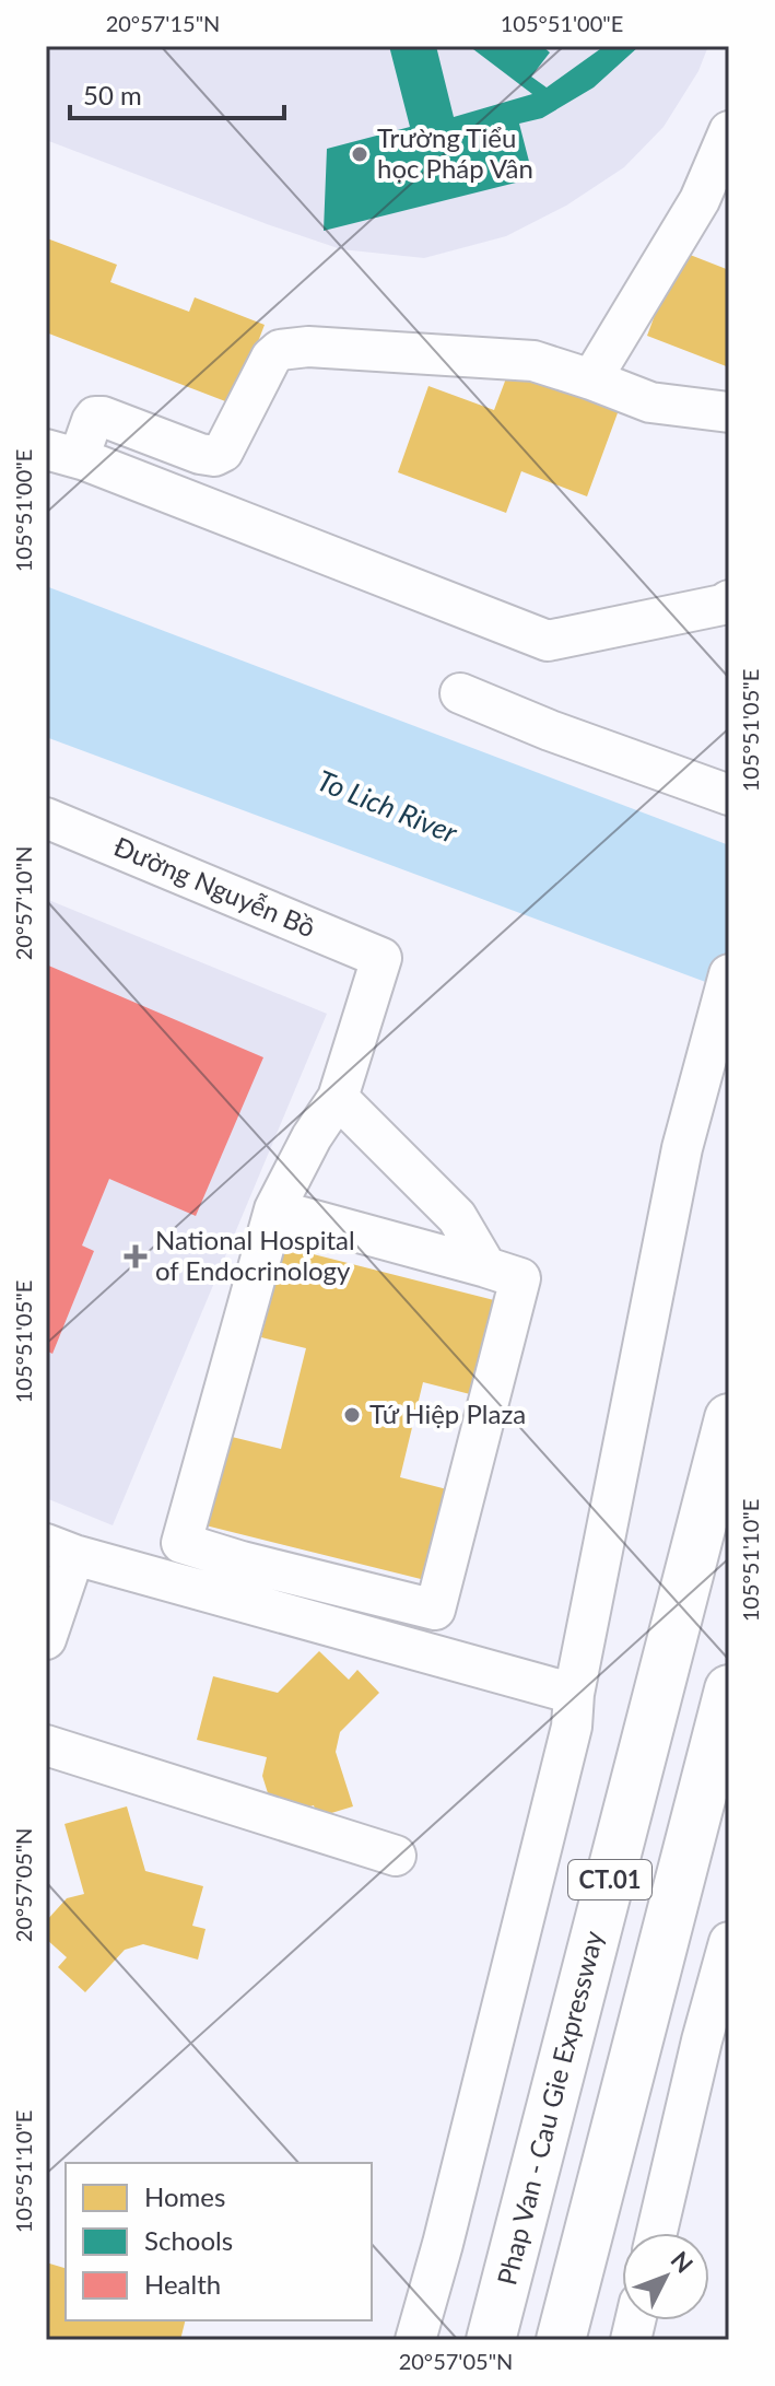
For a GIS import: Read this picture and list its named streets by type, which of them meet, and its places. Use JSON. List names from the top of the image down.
{
  "streets": {
    "highway": ["CT.01", "Phap Van - Cau Gie Expressway"],
    "street": ["Đường Nguyễn Bồ"]
  },
  "water": ["To Lich River"],
  "places": {
    "other": ["Trường Tiểu học Pháp Vân", "Tứ Hiệp Plaza"],
    "health": ["National Hospital of Endocrinology"]
  },
  "legend": ["Homes", "Schools", "Health"],
  "scale_bar": "50 m",
  "north": "top right",
  "coordinates": [
    "20°57'15\"N",
    "105°51'00\"E",
    "105°51'05\"E",
    "20°57'10\"N",
    "105°51'10\"E",
    "20°57'05\"N"
  ]
}
